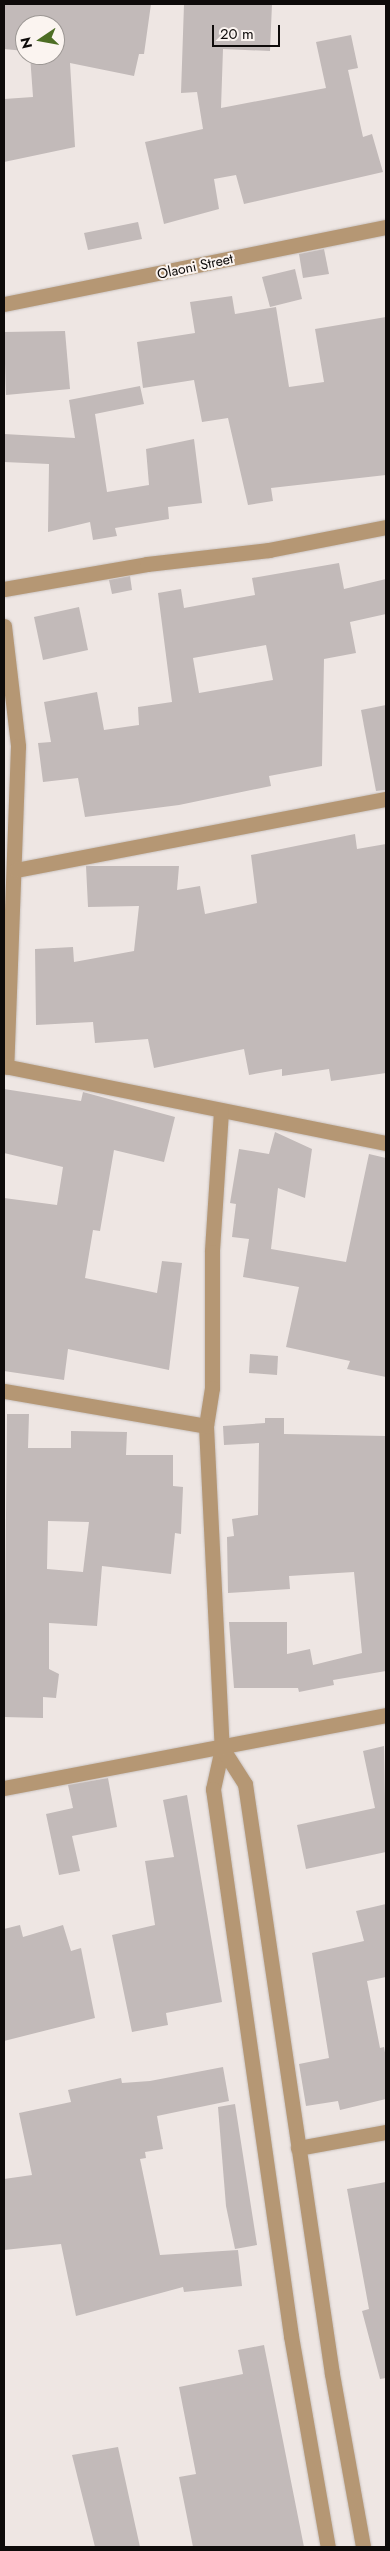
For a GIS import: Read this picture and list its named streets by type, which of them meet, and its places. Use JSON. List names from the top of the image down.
{
  "streets": {
    "street": ["Olaoni Street"]
  },
  "scale_bar": "20 m",
  "north": "left"
}
